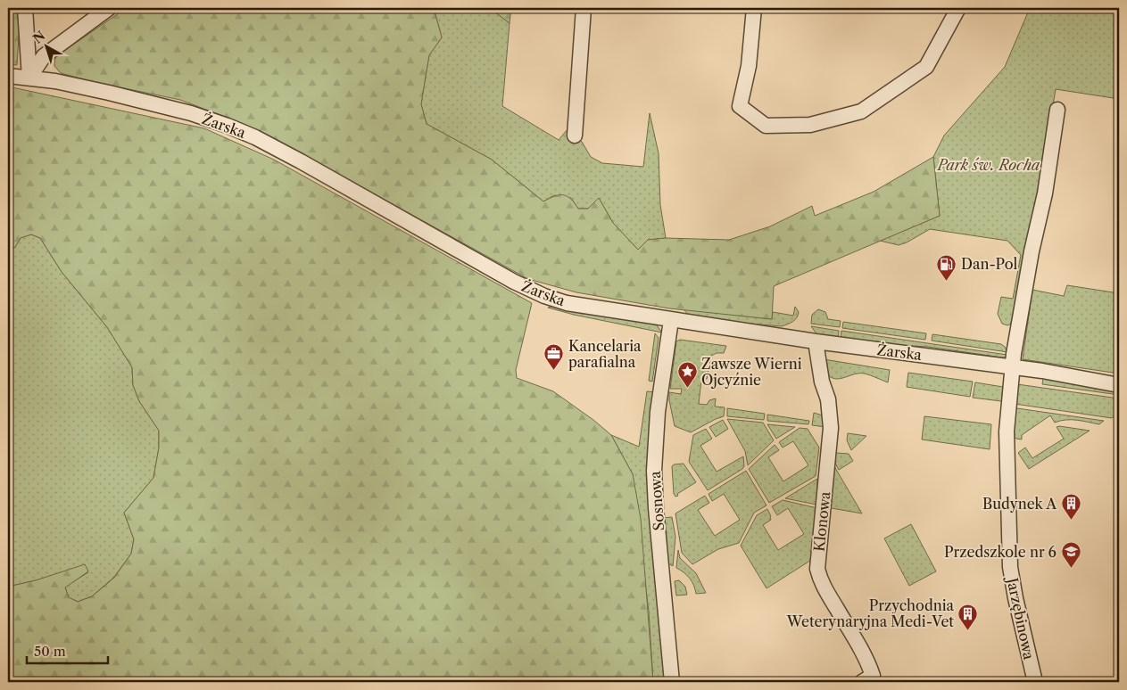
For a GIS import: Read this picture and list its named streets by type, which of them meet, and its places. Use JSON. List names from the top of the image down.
{
  "streets": {
    "street": [
      "Żarska",
      "Sosnowa",
      "Klonowa",
      "Jarzębinowa"
    ]
  },
  "crossings": [
    ["Żarska", "Sosnowa"],
    ["Żarska", "Klonowa"],
    ["Żarska", "Jarzębinowa"]
  ],
  "parks": ["Park św. Rocha"],
  "places": {
    "fuel station": ["Dan-Pol"],
    "office": ["Kancelaria parafialna"],
    "place": ["Zawsze Wierni Ojcyźnie"],
    "building": ["Budynek A", "Przychodnia Weterynaryjna Medi-Vet"],
    "school or university": ["Przedszkole nr 6"]
  },
  "scale_bar": "50 m",
  "north": "top left"
}
